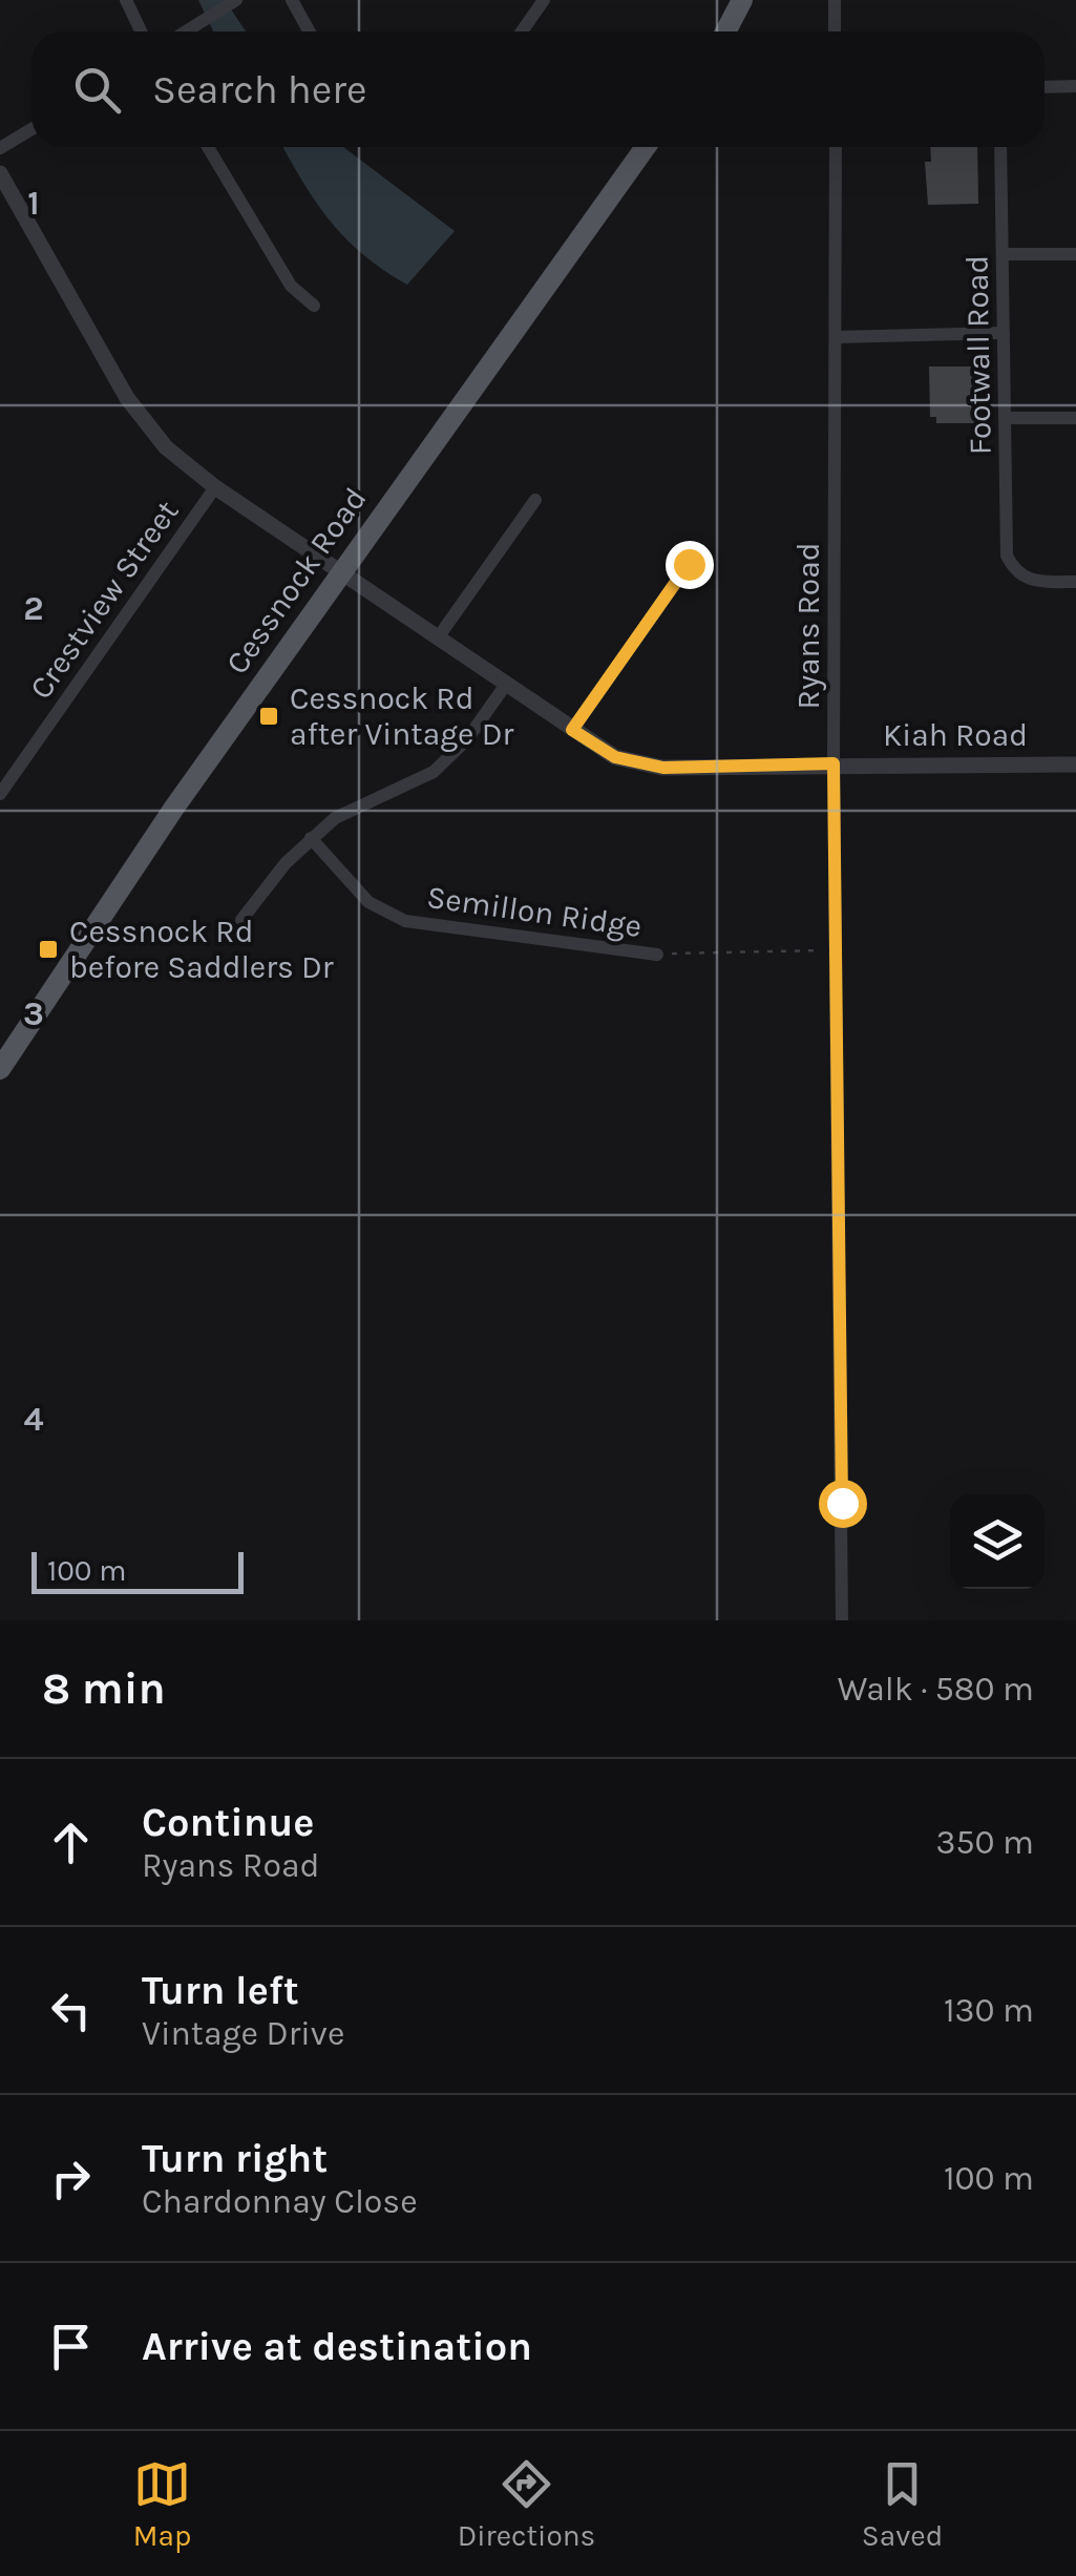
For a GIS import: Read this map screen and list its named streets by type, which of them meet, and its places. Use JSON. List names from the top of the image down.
{
  "streets": {
    "main road": ["Cessnock Road"],
    "street": [
      "Footwall Road",
      "Crestview Street",
      "Ryans Road",
      "Kiah Road",
      "Semillon Ridge"
    ]
  },
  "crossings": [
    ["Cessnock Road", "Kiah Road"],
    ["Crestview Street", "Kiah Road"],
    ["Ryans Road", "Kiah Road"]
  ],
  "places": {
    "transit": ["Cessnock Rd after Vintage Dr", "Cessnock Rd before Saddlers Dr"]
  },
  "scale_bar": "100 m",
  "page": {
    "search": "Search here",
    "scale": "100 m",
    "heading": ["8 min", "Walk · 580 m"],
    "list": [
      ["Continue", "Ryans Road", "350 m"],
      ["Turn left", "Vintage Drive", "130 m"],
      ["Turn right", "Chardonnay Close", "100 m"],
      "Arrive at destination"
    ],
    "nav": ["Map", "Directions", "Saved"]
  },
  "grid": {
    "rows": [
      "1",
      "2",
      "3",
      "4"
    ]
  }
}
